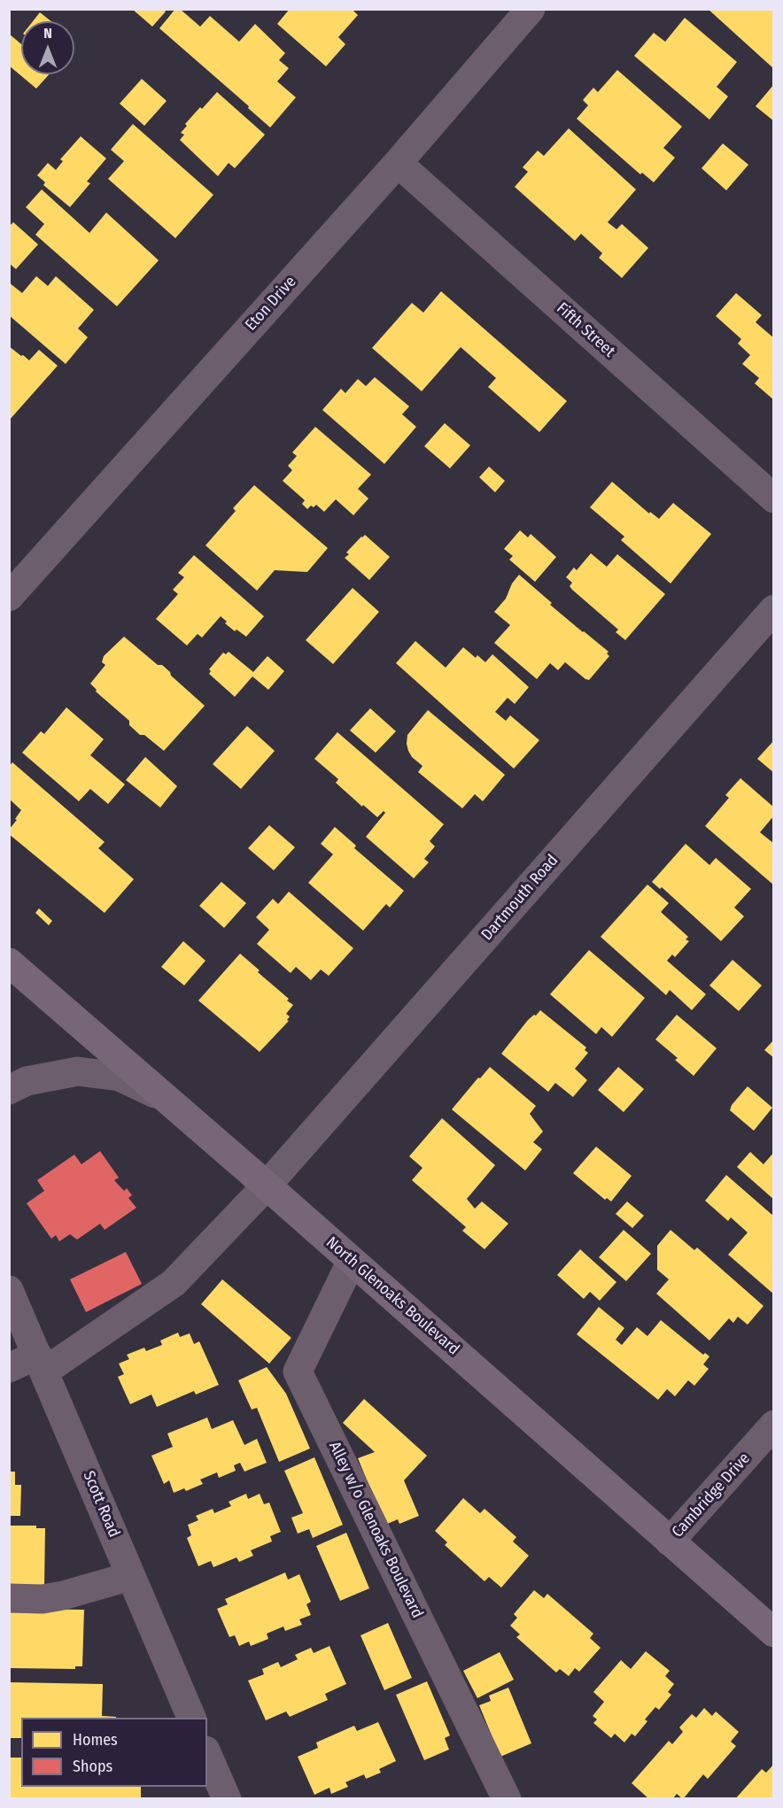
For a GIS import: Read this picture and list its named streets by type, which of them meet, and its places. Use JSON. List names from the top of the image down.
{
  "streets": {
    "main road": ["North Glenoaks Boulevard"],
    "street": [
      "Eton Drive",
      "Fifth Street",
      "Dartmouth Road",
      "Cambridge Drive",
      "Scott Road",
      "Alley w/o Glenoaks Boulevard"
    ]
  },
  "crossings": [
    ["Eton Drive", "Fifth Street"],
    ["Dartmouth Road", "North Glenoaks Boulevard"],
    ["Dartmouth Road", "Scott Road"],
    ["North Glenoaks Boulevard", "Cambridge Drive"],
    ["North Glenoaks Boulevard", "Alley w/o Glenoaks Boulevard"]
  ],
  "legend": ["Homes", "Shops"],
  "north": "top"
}
